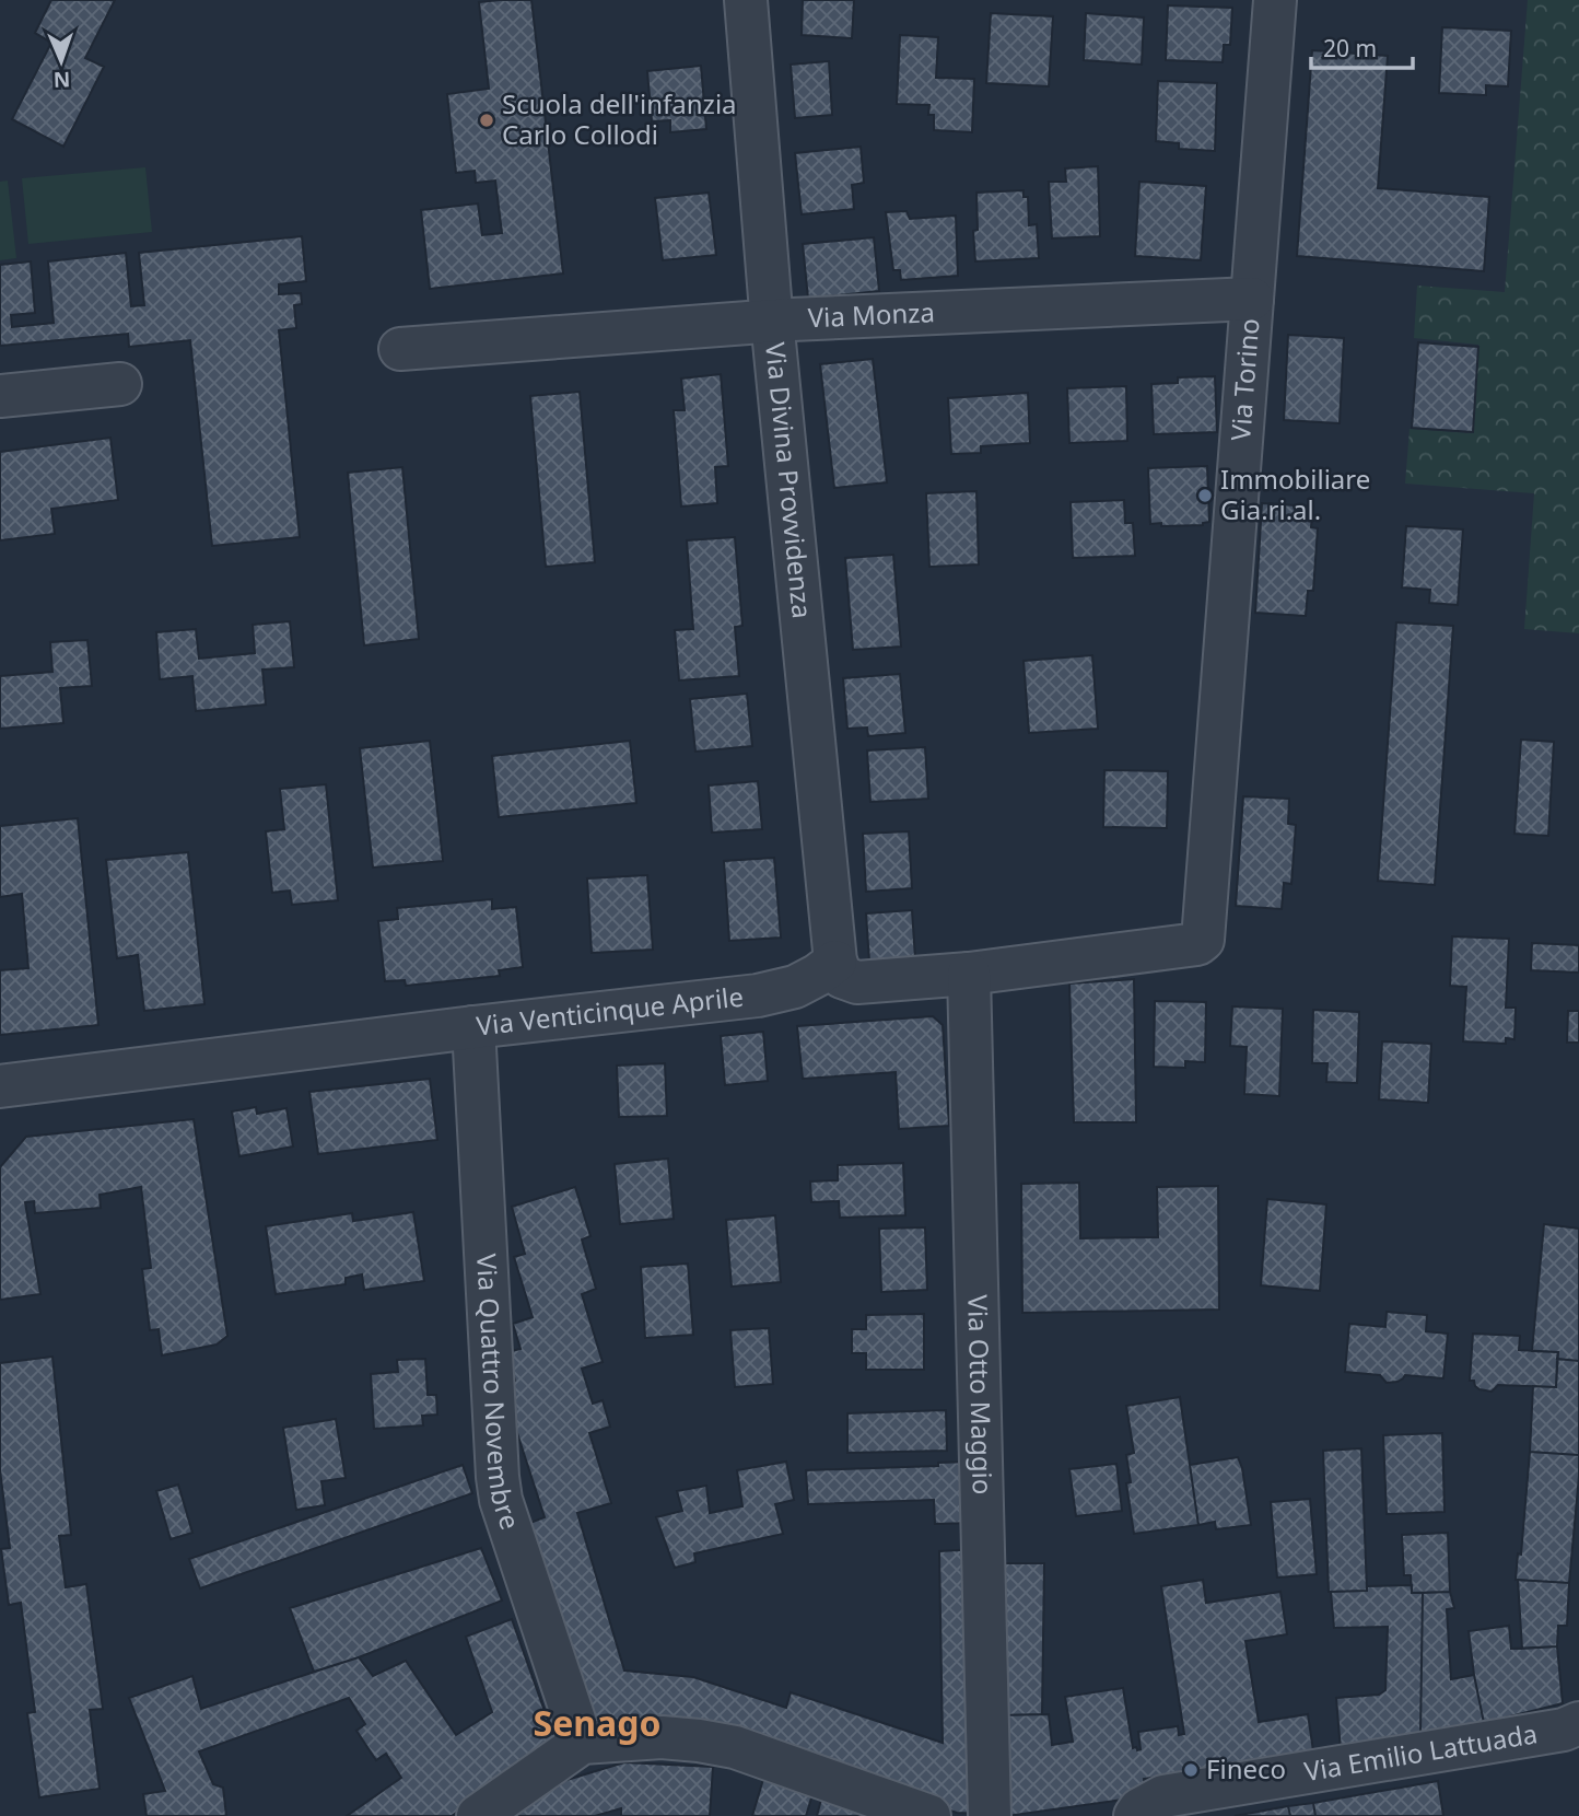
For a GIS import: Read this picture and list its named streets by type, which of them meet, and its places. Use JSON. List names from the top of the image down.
{
  "streets": {
    "street": [
      "Via Monza",
      "Via Torino",
      "Via Divina Provvidenza",
      "Via Venticinque Aprile",
      "Via Quattro Novembre",
      "Via Otto Maggio",
      "Via Emilio Lattuada"
    ]
  },
  "crossings": [
    ["Via Monza", "Via Torino"],
    ["Via Monza", "Via Divina Provvidenza"],
    ["Via Torino", "Via Otto Maggio"],
    ["Via Divina Provvidenza", "Via Venticinque Aprile"],
    ["Via Venticinque Aprile", "Via Quattro Novembre"]
  ],
  "districts": ["Senago"],
  "places": ["Scuola dell'infanzia Carlo Collodi", "Immobiliare Gia.ri.al.", "Fineco"],
  "scale_bar": "20 m",
  "north": "bottom"
}
